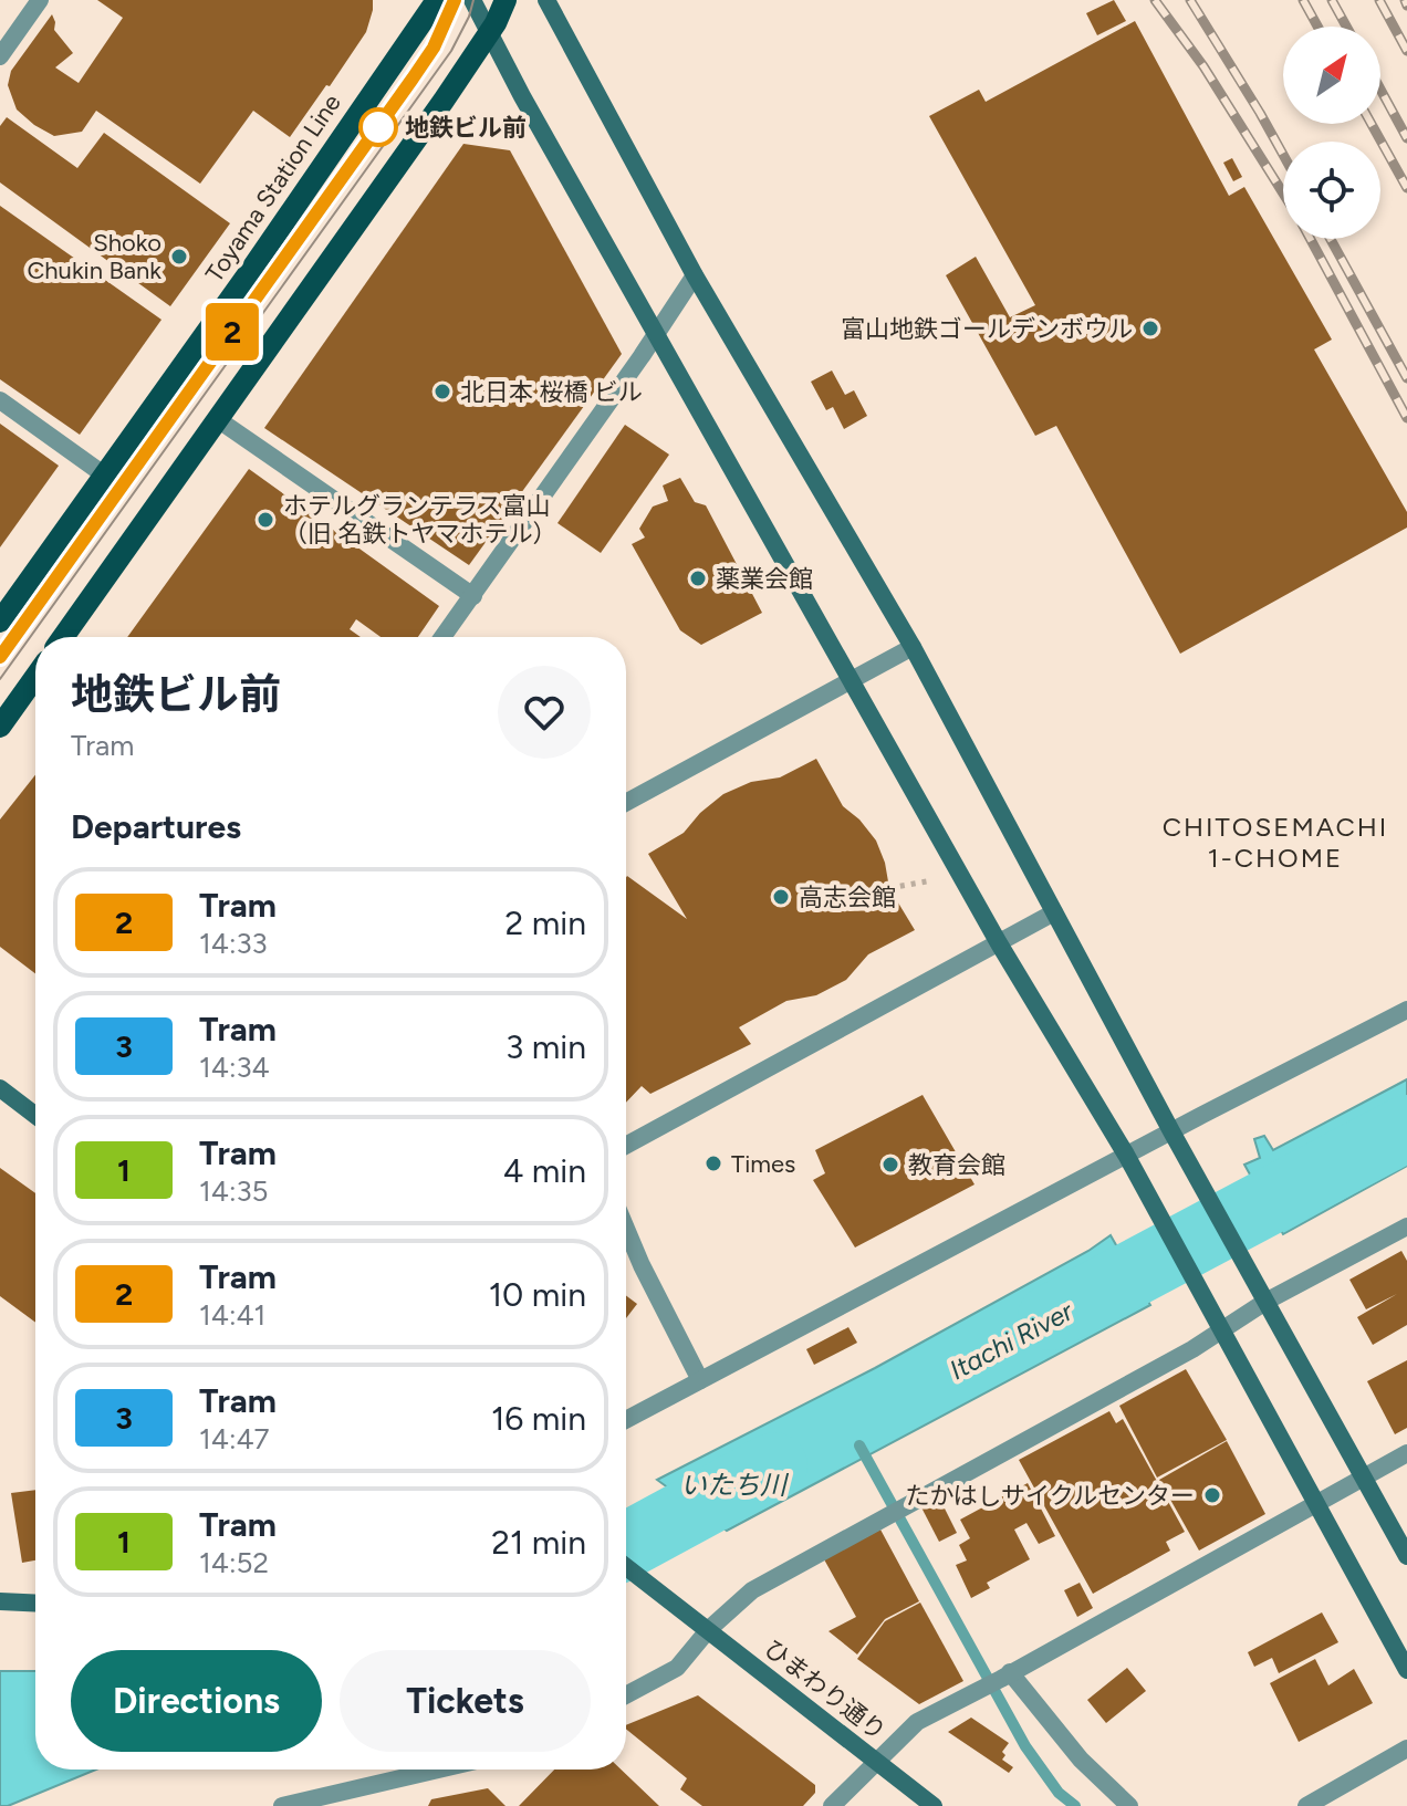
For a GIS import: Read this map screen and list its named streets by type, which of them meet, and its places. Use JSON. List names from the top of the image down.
{
  "streets": {
    "main road": ["Toyama Station Line"],
    "street": ["ひまわり通り"]
  },
  "districts": ["CHITOSEMACHI 1-CHOME"],
  "water": ["Itachi River", "いたち川"],
  "places": [
    "地鉄ビル前",
    "Shoko Chukin Bank",
    "富山地鉄ゴールデンボウル",
    "北日本 桜橋 ビル",
    "ホテルグランテラス富山 （旧 名鉄トヤマホテル）",
    "薬業会館",
    "高志会館",
    "Times",
    "教育会館",
    "たかはしサイクルセンター"
  ],
  "lines": ["tram line 2"],
  "north": "top right",
  "page": {
    "on_map": "2",
    "heading": [
      ["地鉄ビル前", "Tram"],
      "Departures"
    ],
    "list": [
      {
        "mark": "2",
        "name": "Tram",
        "note": "14:33",
        "value": "2 min"
      },
      {
        "mark": "3",
        "name": "Tram",
        "note": "14:34",
        "value": "3 min"
      },
      {
        "mark": "1",
        "name": "Tram",
        "note": "14:35",
        "value": "4 min"
      },
      {
        "mark": "2",
        "name": "Tram",
        "note": "14:41",
        "value": "10 min"
      },
      {
        "mark": "3",
        "name": "Tram",
        "note": "14:47",
        "value": "16 min"
      },
      {
        "mark": "1",
        "name": "Tram",
        "note": "14:52",
        "value": "21 min"
      }
    ],
    "buttons": ["Directions", "Tickets"]
  }
}
